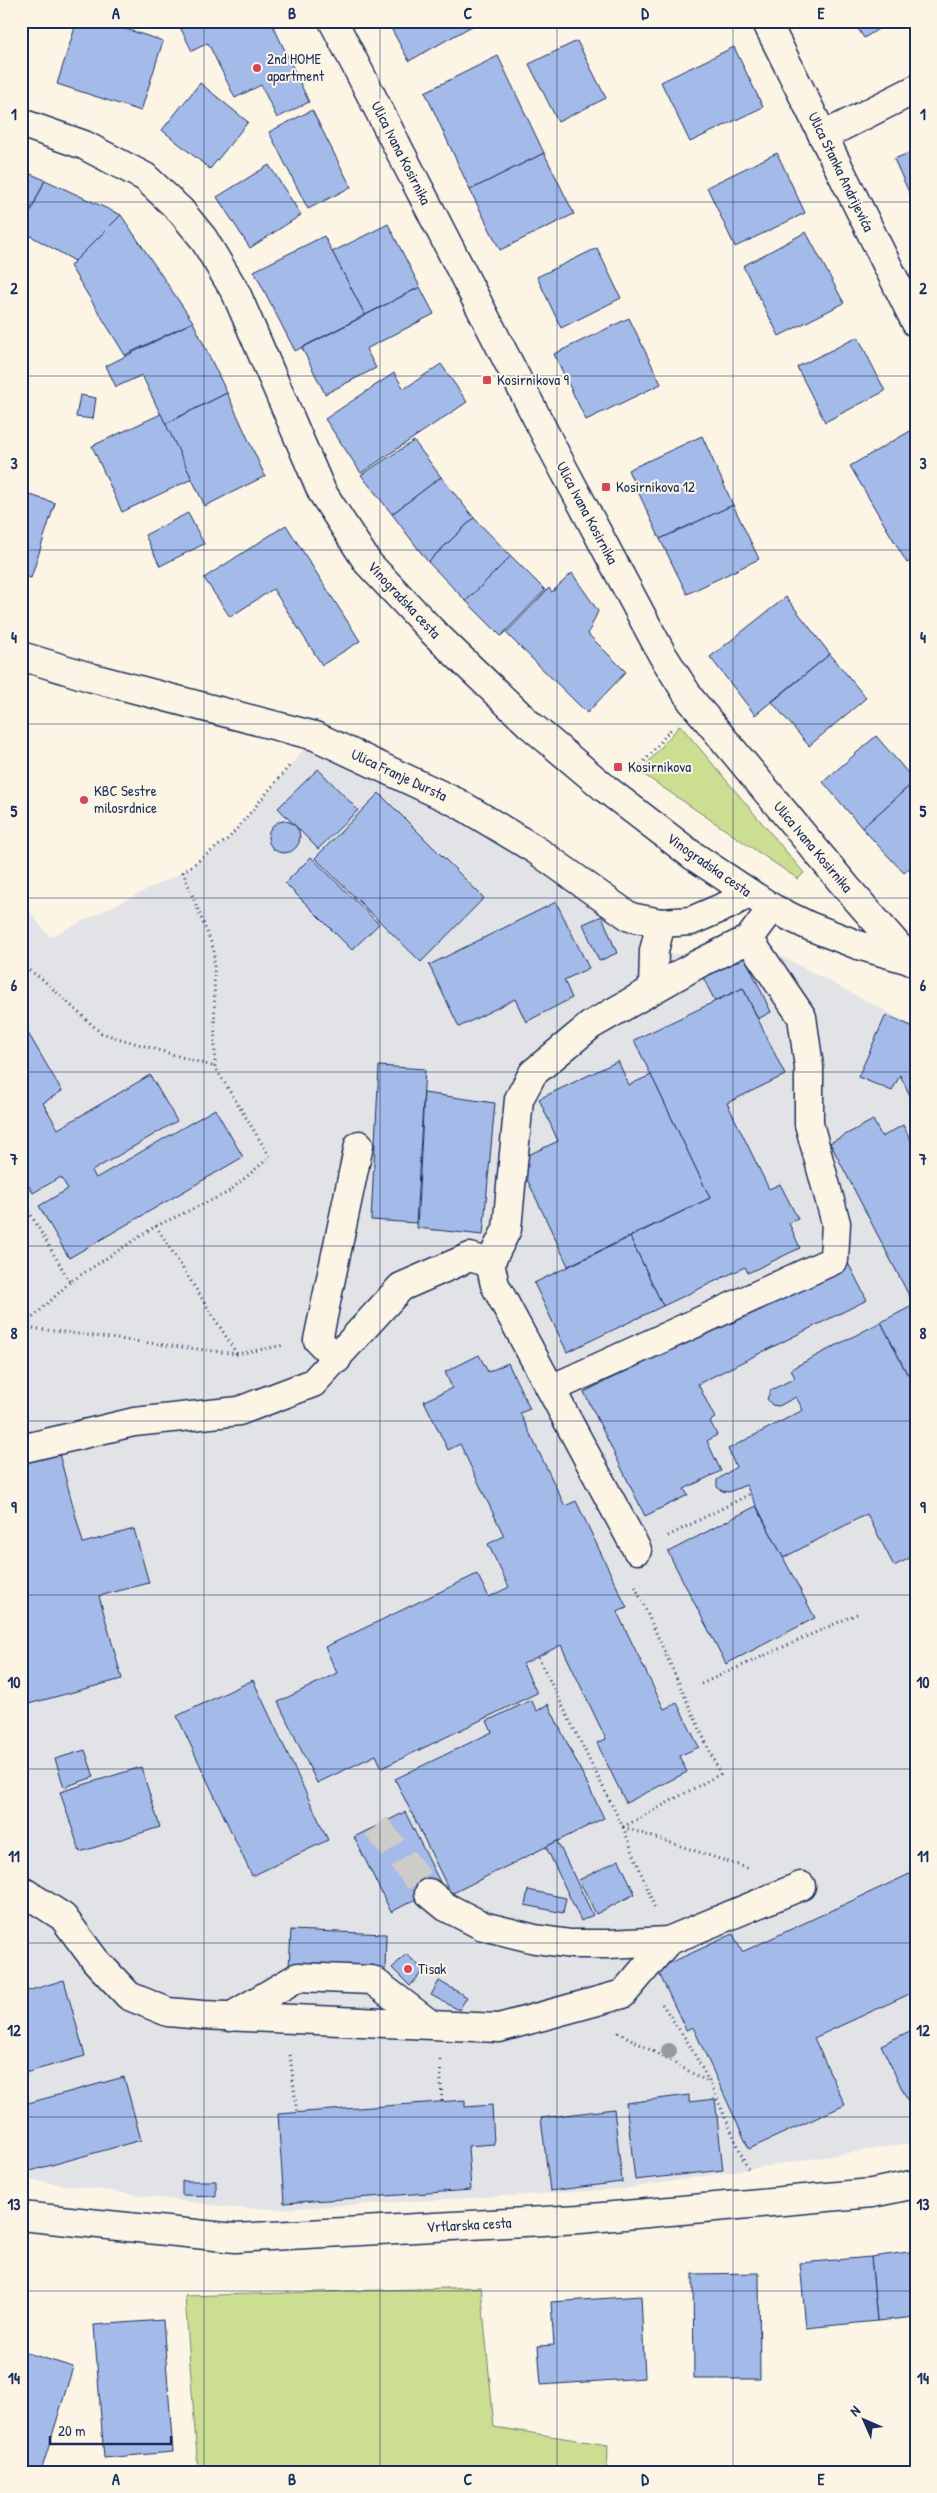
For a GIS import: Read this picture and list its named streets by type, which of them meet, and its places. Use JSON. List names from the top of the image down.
{
  "streets": {
    "street": [
      "Ulica Ivana Kosirnika",
      "Ulica Stanka Andrijevića",
      "Vinogradska cesta",
      "Ulica Franje Dursta",
      "Vrtlarska cesta"
    ]
  },
  "crossings": [
    ["Ulica Ivana Kosirnika", "Vinogradska cesta"],
    ["Vinogradska cesta", "Ulica Franje Dursta"]
  ],
  "places": {
    "other": ["2nd HOME apartment", "KBC Sestre milosrdnice", "Tisak"],
    "transit": ["Kosirnikova 9", "Kosirnikova 12", "Kosirnikova"]
  },
  "scale_bar": "20 m",
  "north": "top left",
  "grid": {
    "columns": [
      "A",
      "B",
      "C",
      "D",
      "E"
    ],
    "rows": [
      "1",
      "2",
      "3",
      "4",
      "5",
      "6",
      "7",
      "8",
      "9",
      "10",
      "11",
      "12",
      "13",
      "14"
    ]
  }
}
